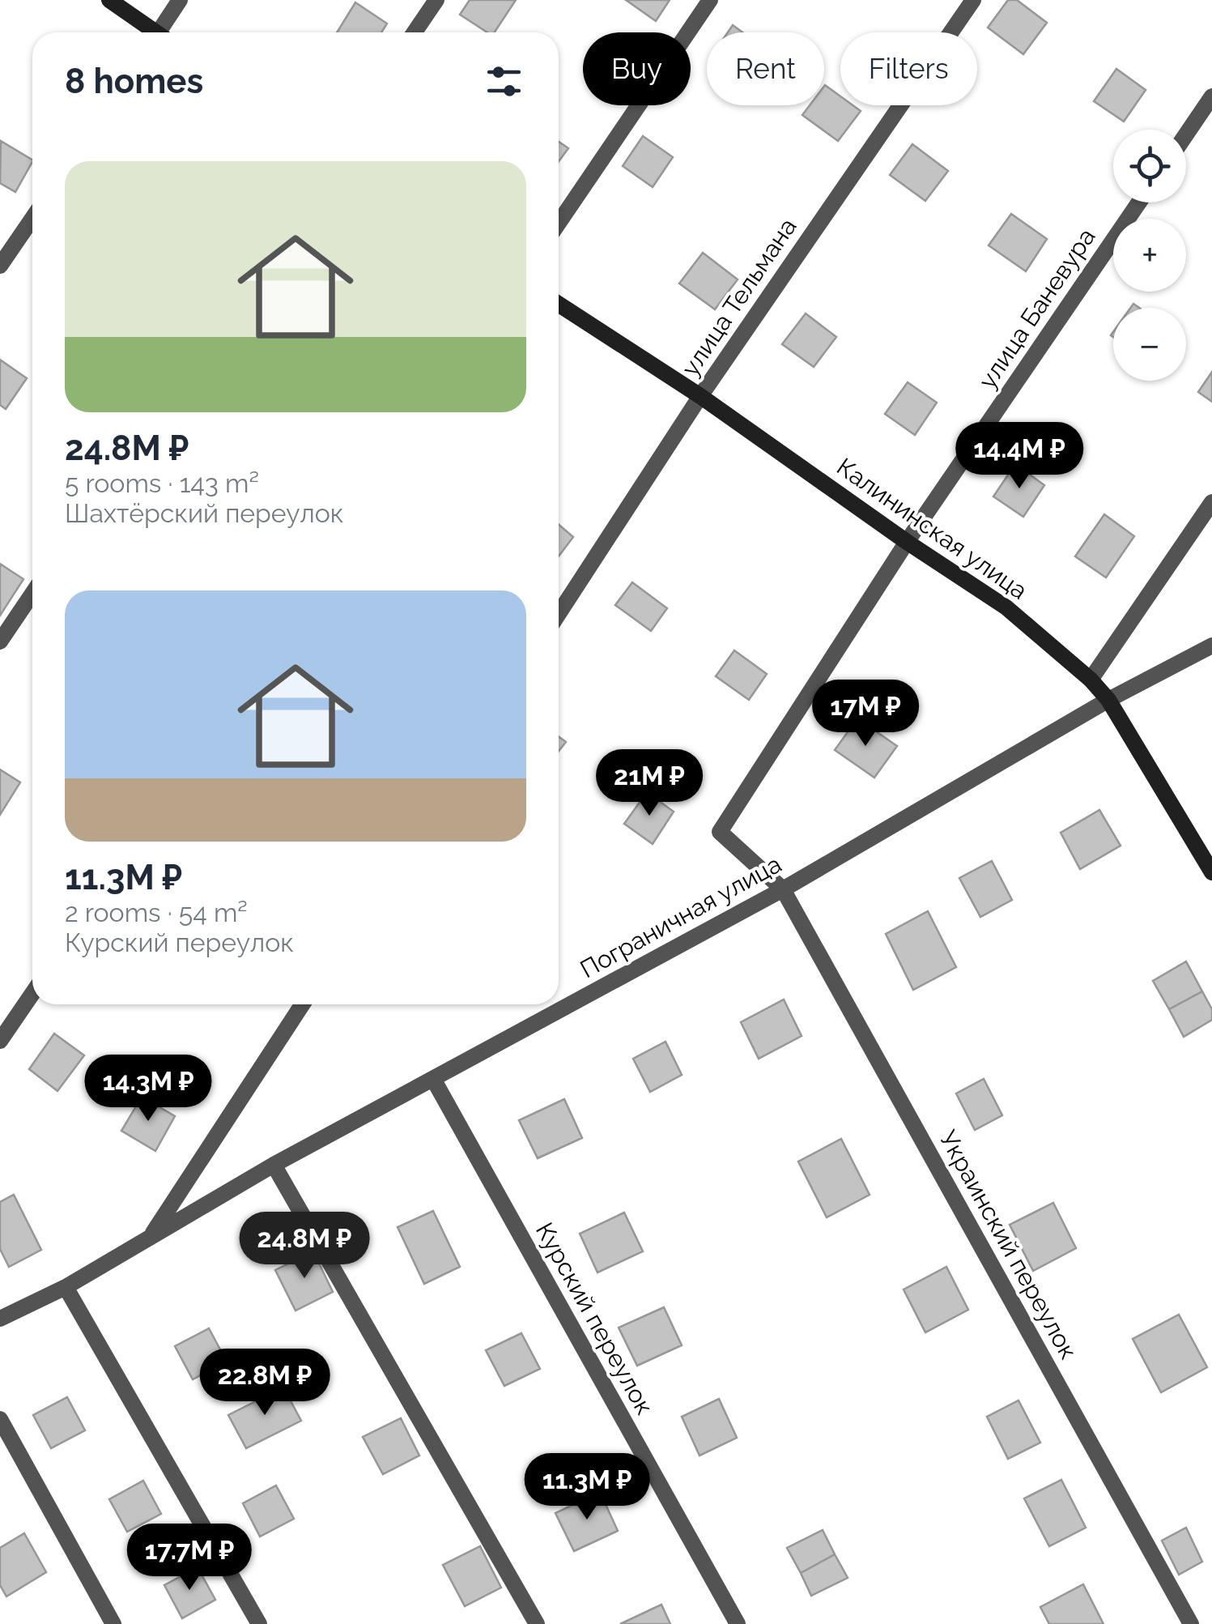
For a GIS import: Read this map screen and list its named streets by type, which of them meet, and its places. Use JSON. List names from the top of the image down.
{
  "streets": {
    "main road": ["Калининская улица"],
    "street": [
      "улица Тельмана",
      "улица Баневура",
      "Пограничная улица",
      "Украинский переулок",
      "Курский переулок"
    ]
  },
  "crossings": [
    ["улица Тельмана", "Калининская улица"],
    ["улица Баневура", "Калининская улица"],
    ["улица Баневура", "Пограничная улица"],
    ["улица Баневура", "Украинский переулок"],
    ["Калининская улица", "Пограничная улица"],
    ["Пограничная улица", "Украинский переулок"],
    ["Пограничная улица", "Курский переулок"]
  ],
  "page": {
    "chip": ["Buy", "Rent", "Filters"],
    "heading": "8 homes",
    "map_buttons": ["+", "−"],
    "list": [
      {
        "name": "24.8M ₽",
        "note": "5 rooms · 143 m² · Шахтёрский переулок"
      },
      {
        "name": "11.3M ₽",
        "note": "2 rooms · 54 m² · Курский переулок"
      }
    ],
    "price": [
      "14.4M ₽",
      "17M ₽",
      "21M ₽",
      "14.3M ₽",
      "24.8M ₽",
      "22.8M ₽",
      "11.3M ₽",
      "17.7M ₽"
    ]
  }
}
